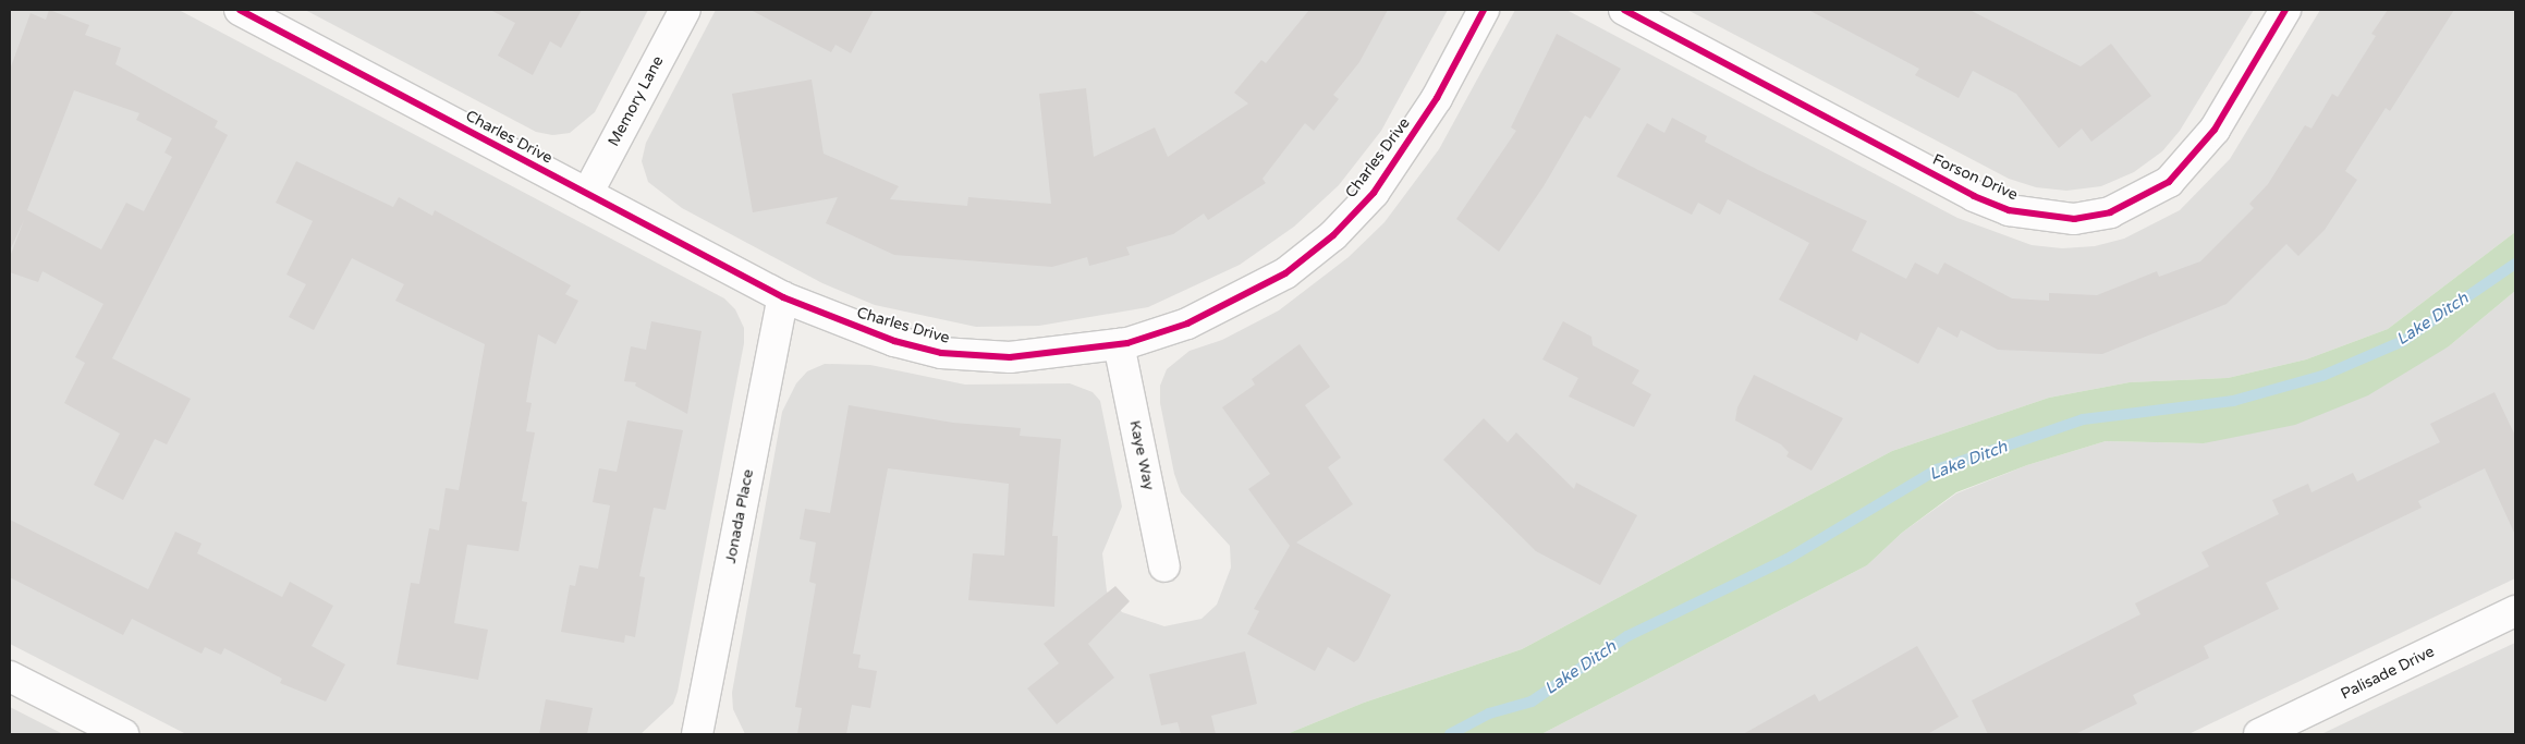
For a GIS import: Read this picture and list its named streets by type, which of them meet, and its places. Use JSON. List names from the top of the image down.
{
  "streets": {
    "street": [
      "Memory Lane",
      "Charles Drive",
      "Forson Drive",
      "Kaye Way",
      "Jonada Place",
      "Palisade Drive"
    ]
  },
  "crossings": [
    ["Memory Lane", "Charles Drive"],
    ["Charles Drive", "Kaye Way"],
    ["Charles Drive", "Jonada Place"]
  ],
  "water": ["Lake Ditch"]
}
